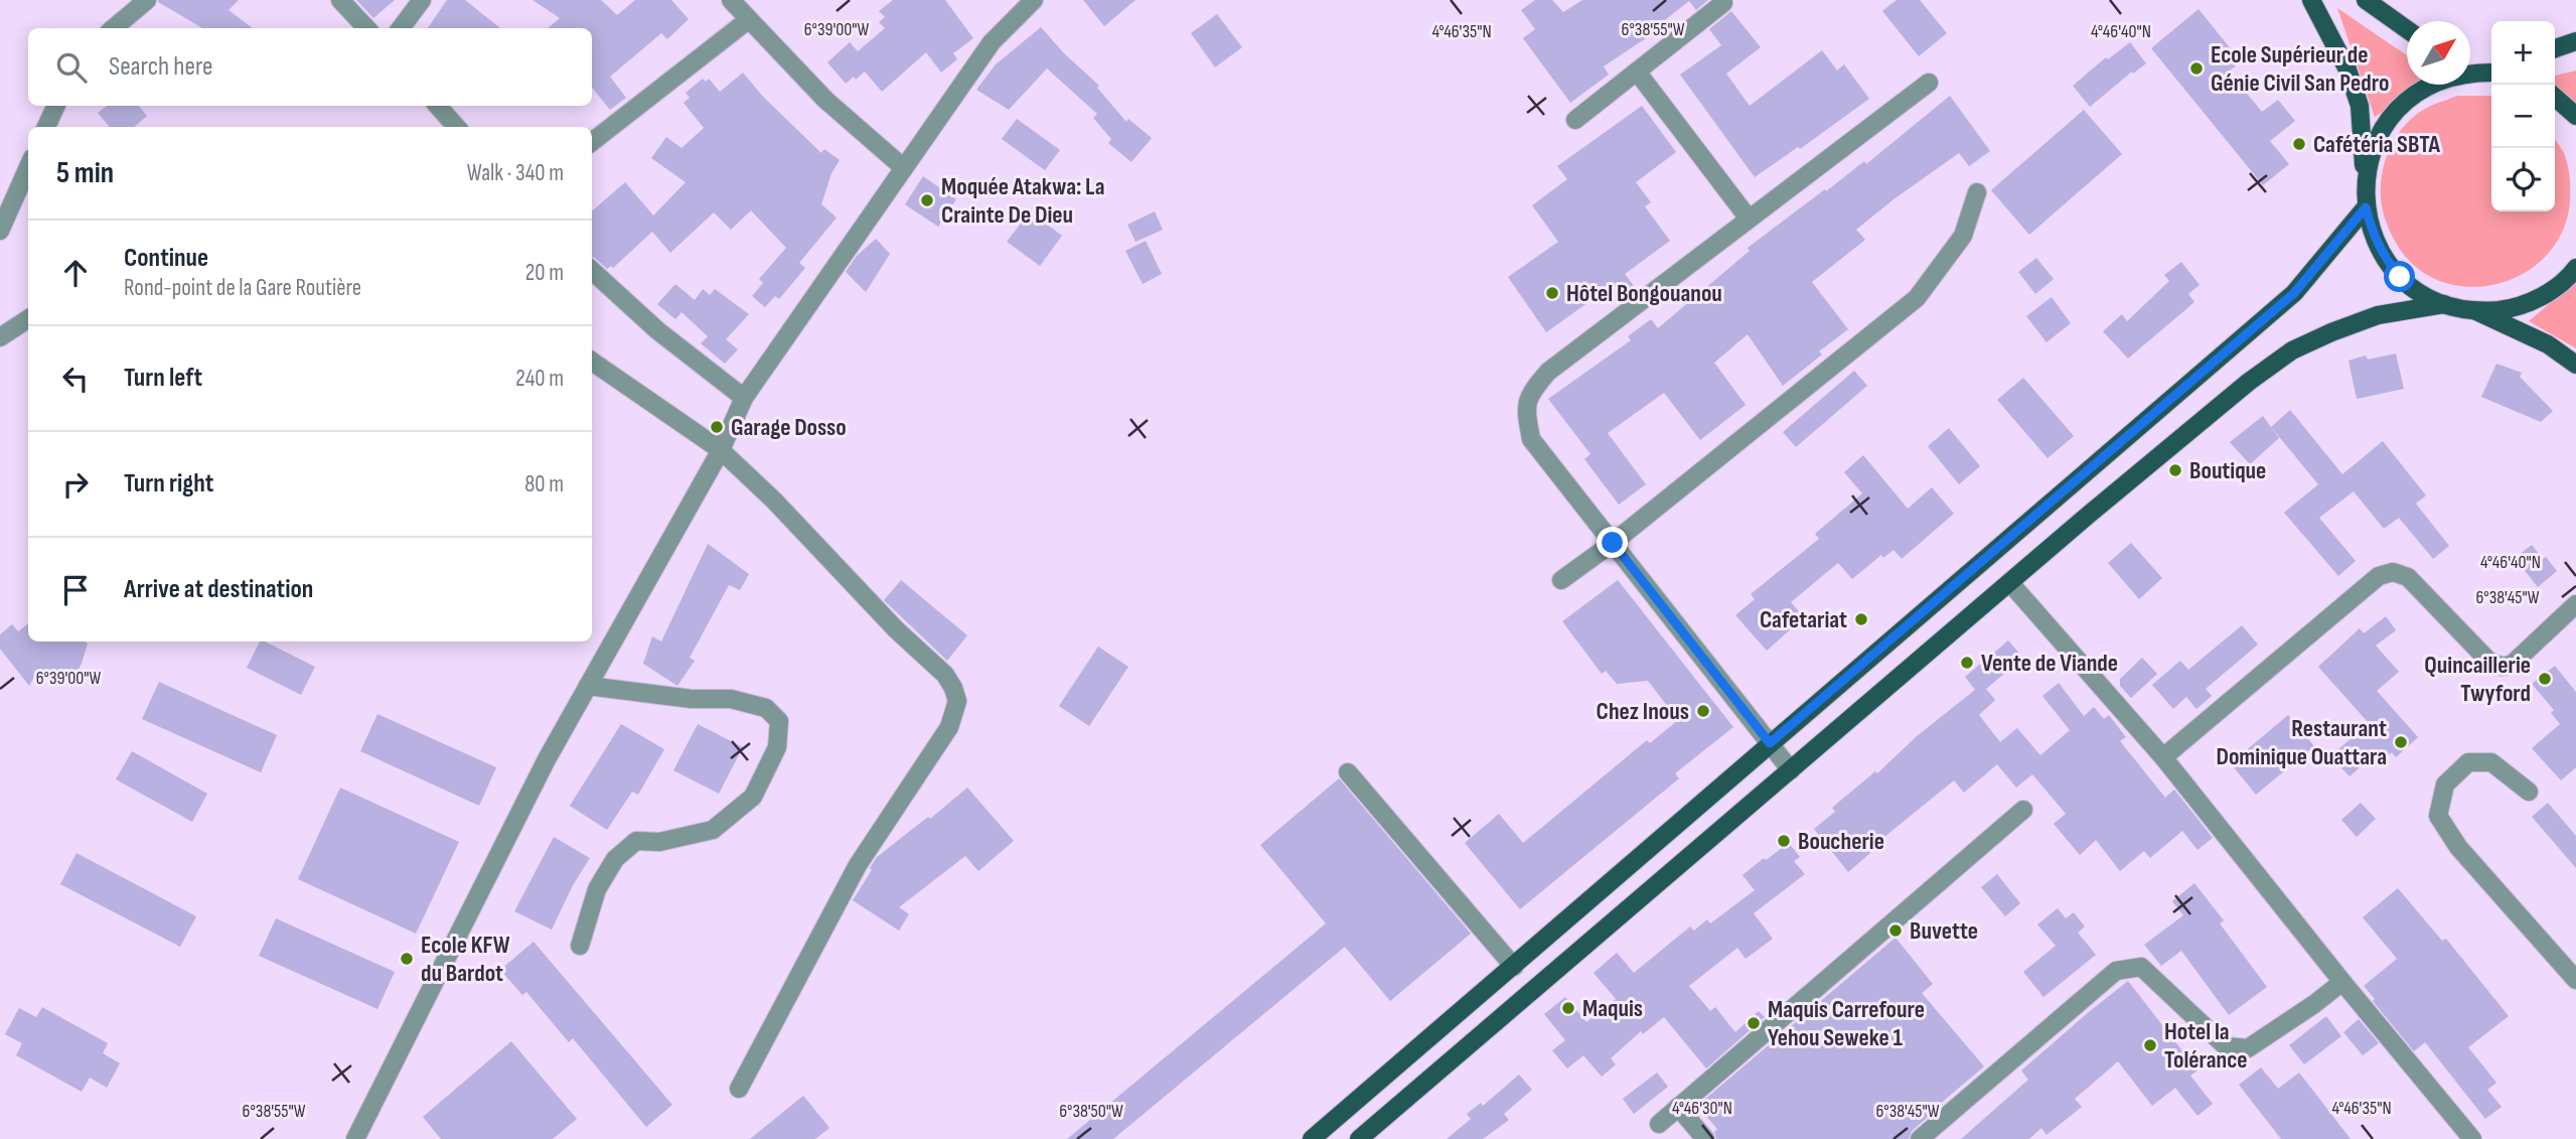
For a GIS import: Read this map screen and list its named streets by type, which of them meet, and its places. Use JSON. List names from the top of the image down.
{
  "places": [
    "Ecole Supérieur de Génie Civil San Pedro",
    "Cafétéria SBTA",
    "Moquée Atakwa: La Crainte De Dieu",
    "Hôtel Bongouanou",
    "Garage Dosso",
    "Boutique",
    "Cafetariat",
    "Vente de Viande",
    "Quincaillerie Twyford",
    "Chez Inous",
    "Restaurant Dominique Ouattara",
    "Boucherie",
    "Buvette",
    "Ecole KFW du Bardot",
    "Maquis",
    "Maquis Carrefoure Yehou Seweke 1",
    "Hotel la Tolérance"
  ],
  "north": "top right",
  "page": {
    "map_buttons": ["+", "−"],
    "search": "Search here",
    "heading": ["5 min", "Walk · 340 m"],
    "list": [
      ["Continue", "Rond-point de la Gare Routière", "20 m"],
      ["Turn left", "240 m"],
      ["Turn right", "80 m"],
      "Arrive at destination"
    ]
  },
  "coordinates": [
    "6°39'00\"W",
    "6°38'55\"W",
    "4°46'35\"N",
    "4°46'40\"N",
    "6°38'45\"W",
    "4°46'30\"N",
    "6°38'50\"W"
  ]
}
